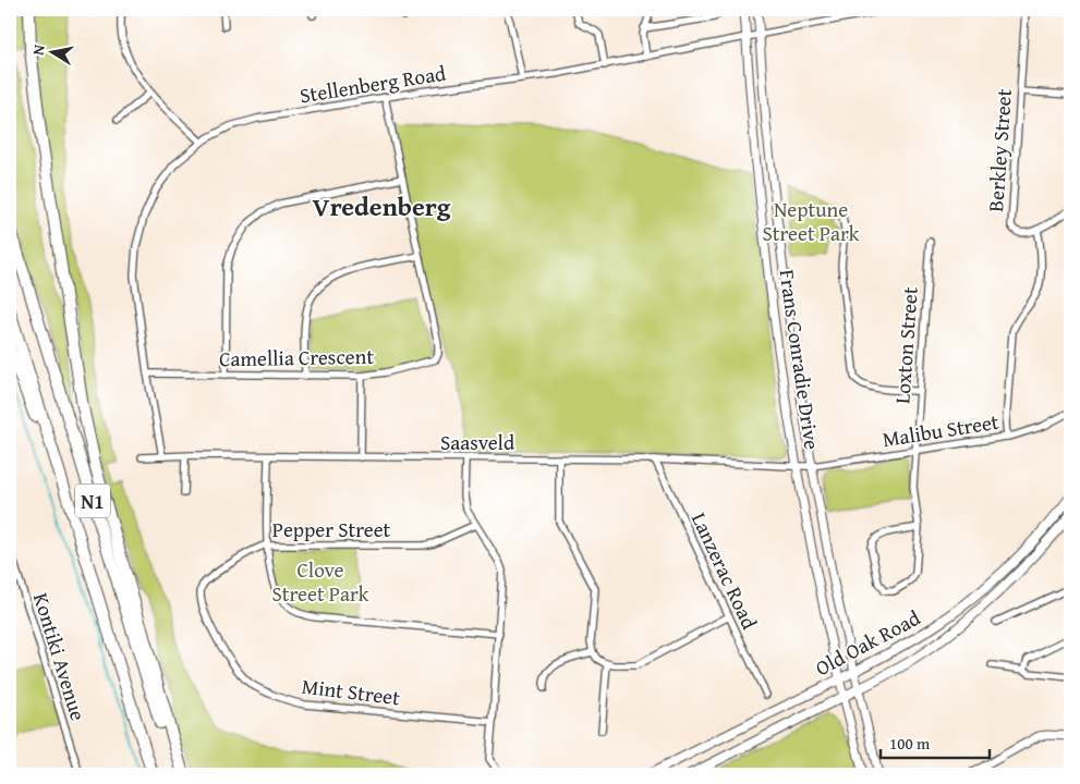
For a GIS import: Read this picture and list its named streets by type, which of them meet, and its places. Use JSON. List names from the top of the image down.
{
  "streets": {
    "highway": ["N1"],
    "main road": ["Old Oak Road"],
    "street": [
      "Stellenberg Road",
      "Berkley Street",
      "Loxton Street",
      "Camellia Crescent",
      "Frans Conradie Drive",
      "Malibu Street",
      "Saasveld",
      "Pepper Street",
      "Lanzerac Road",
      "Kontiki Avenue",
      "Mint Street"
    ]
  },
  "crossings": [
    ["Stellenberg Road", "Camellia Crescent"],
    ["Stellenberg Road", "Frans Conradie Drive"],
    ["Stellenberg Road", "Saasveld"],
    ["Loxton Street", "Malibu Street"],
    ["Frans Conradie Drive", "Malibu Street"],
    ["Frans Conradie Drive", "Saasveld"],
    ["Frans Conradie Drive", "Old Oak Road"],
    ["Malibu Street", "Saasveld"],
    ["Saasveld", "Lanzerac Road"],
    ["Pepper Street", "Mint Street"]
  ],
  "districts": ["Vredenberg"],
  "parks": ["Neptune Street Park", "Clove Street Park"],
  "scale_bar": "100 m",
  "north": "left"
}
